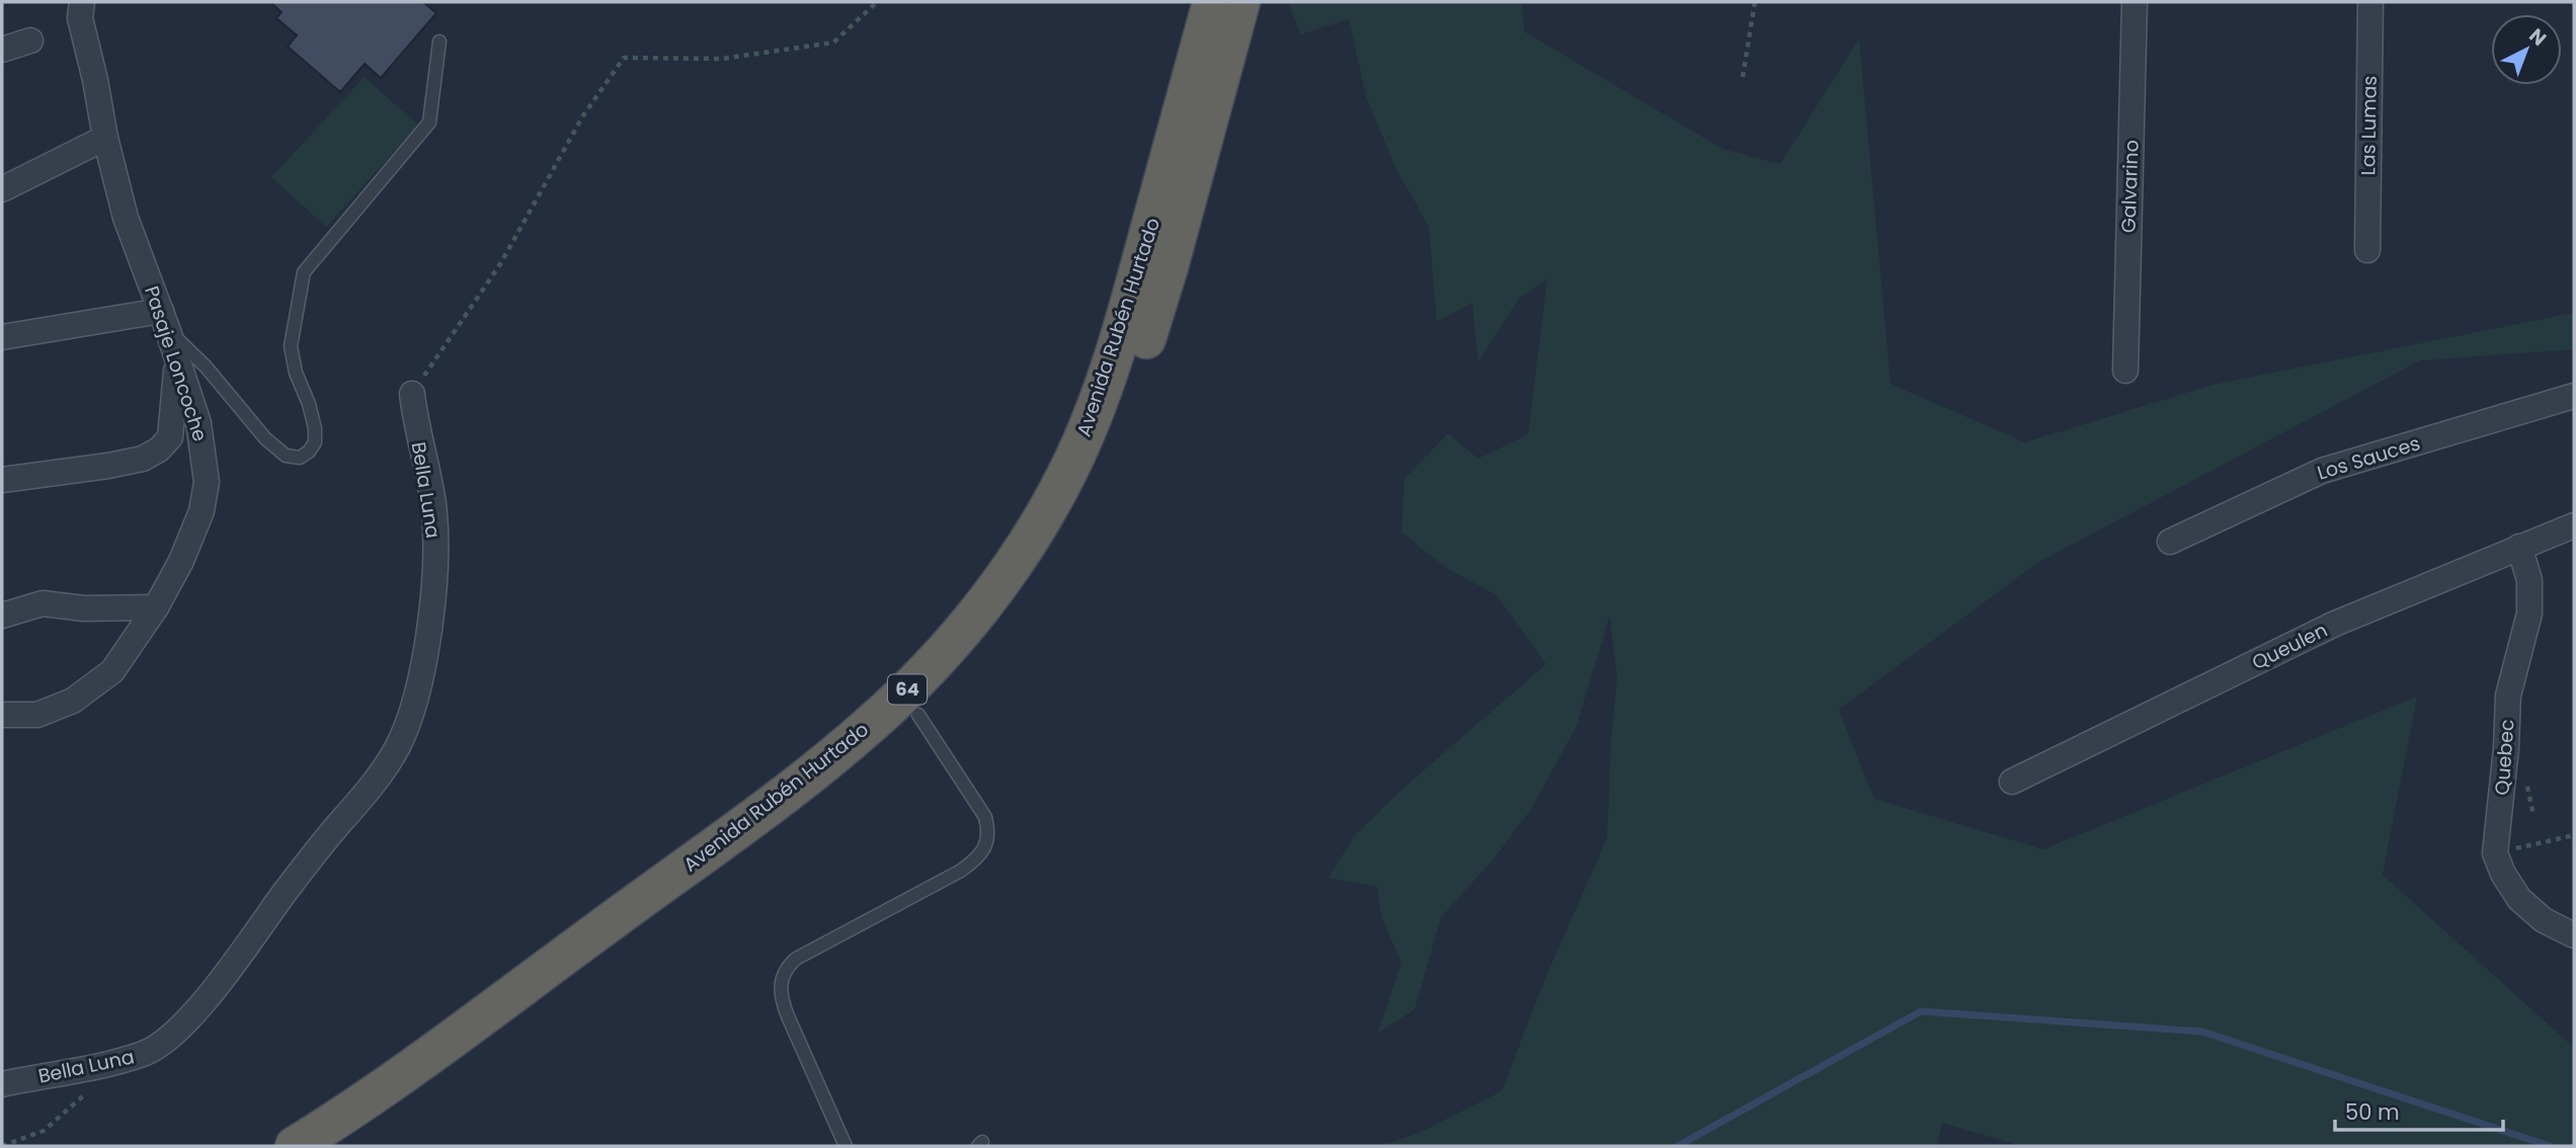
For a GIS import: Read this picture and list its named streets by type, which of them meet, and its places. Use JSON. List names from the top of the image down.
{
  "streets": {
    "highway": ["Avenida Rubén Hurtado", "64"],
    "street": [
      "Las Lumas",
      "Galvarino",
      "Pasaje Loncoche",
      "Los Sauces",
      "Bella Luna",
      "Queulen",
      "Quebec"
    ]
  },
  "crossings": [
    ["Queulen", "Quebec"]
  ],
  "scale_bar": "50 m",
  "north": "top right"
}
